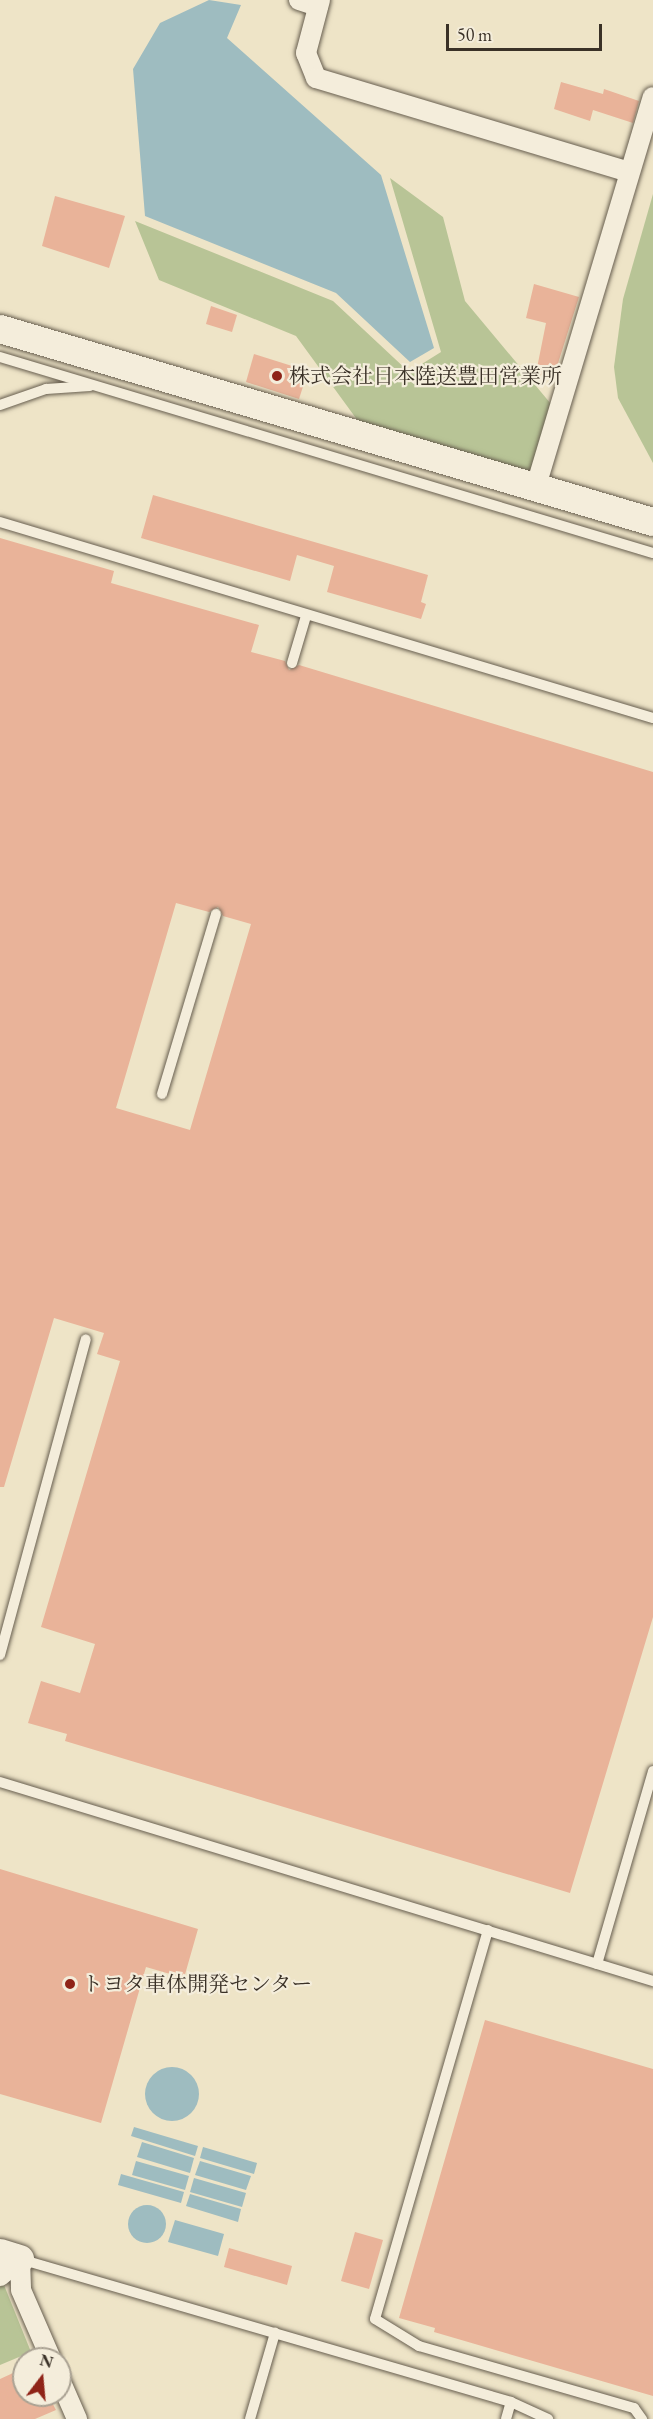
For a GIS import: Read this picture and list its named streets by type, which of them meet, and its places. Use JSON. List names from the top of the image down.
{
  "places": ["株式会社日本陸送豊田営業所", "トヨタ車体開発センター"],
  "scale_bar": "50 m",
  "north": "top"
}
